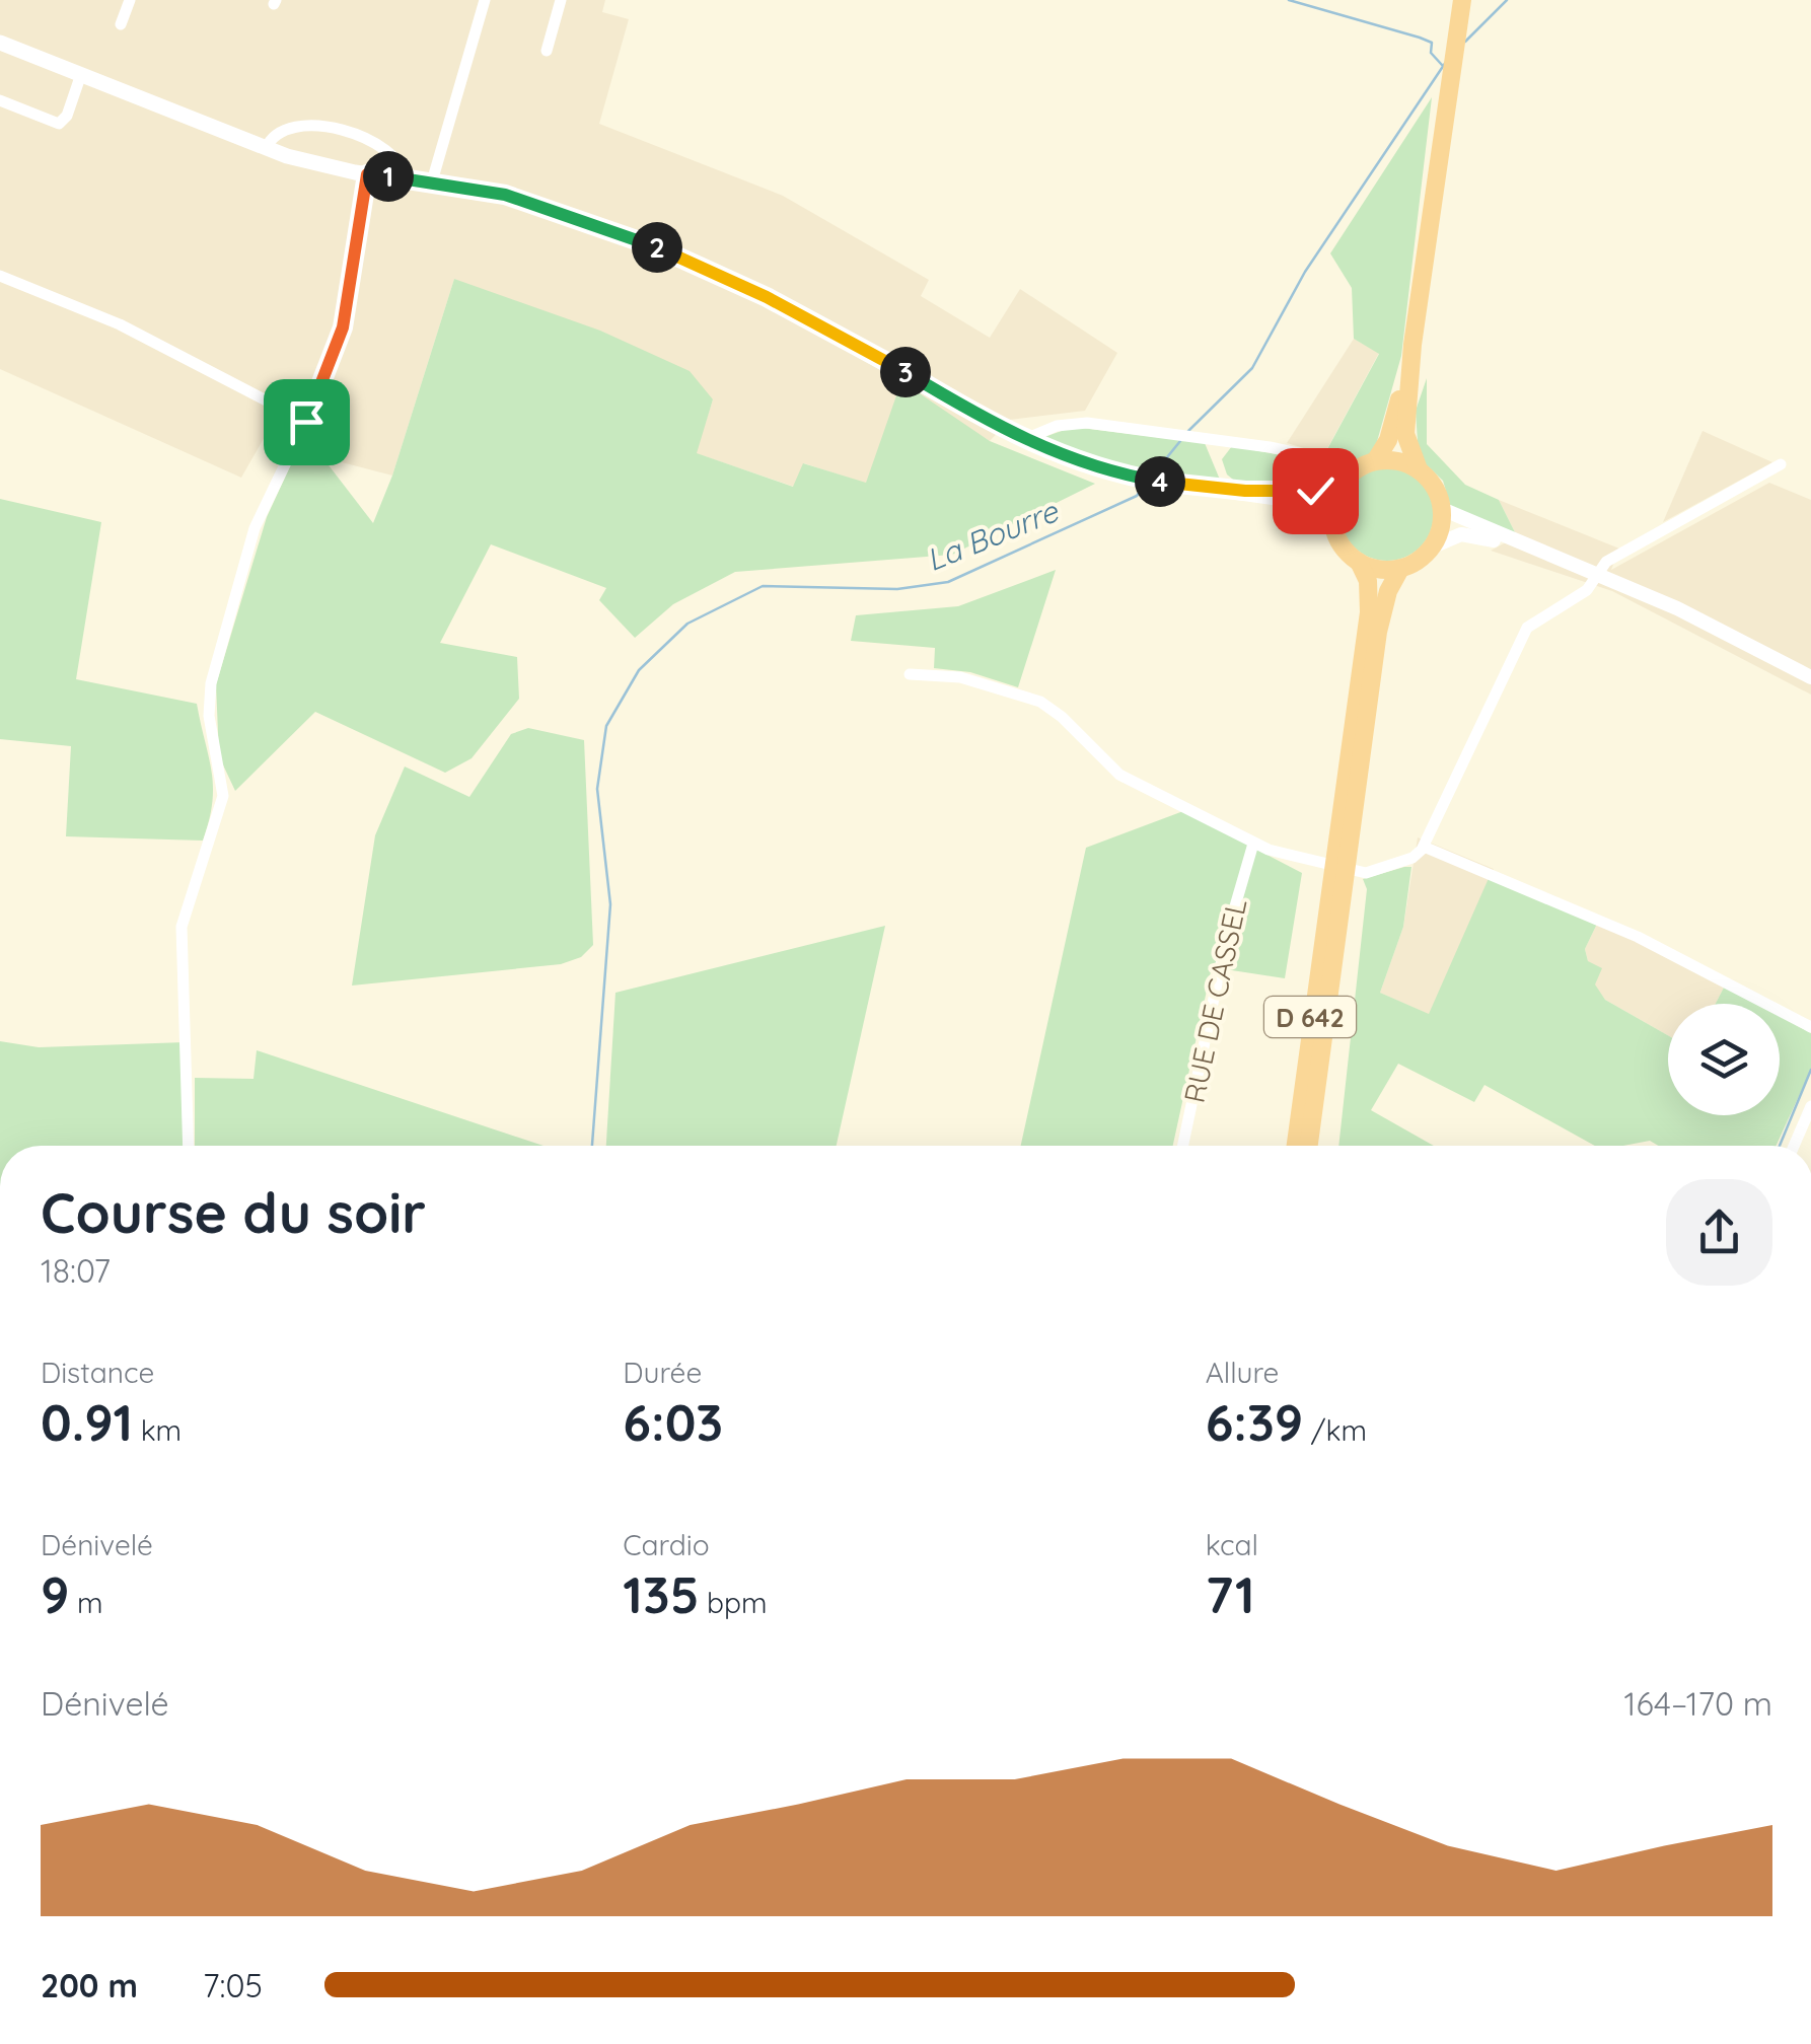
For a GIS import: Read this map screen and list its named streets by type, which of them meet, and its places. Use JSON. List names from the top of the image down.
{
  "streets": {
    "highway": ["D 642"],
    "street": ["RUE DE CASSEL"]
  },
  "water": ["La Bourre"],
  "page": {
    "pins": [
      "1",
      "2",
      "3",
      "4"
    ],
    "heading": ["Course du soir", "18:07"],
    "stats": [
      ["Distance", "0.91 km"],
      ["Durée", "6:03"],
      ["Allure", "6:39 /km"],
      ["Dénivelé", "9 m"],
      ["Cardio", "135 bpm"],
      ["kcal", "71"]
    ],
    "chart": ["Dénivelé", "164–170 m"],
    "list": [
      {
        "name": "200 m",
        "note": "7:05"
      }
    ]
  }
}
